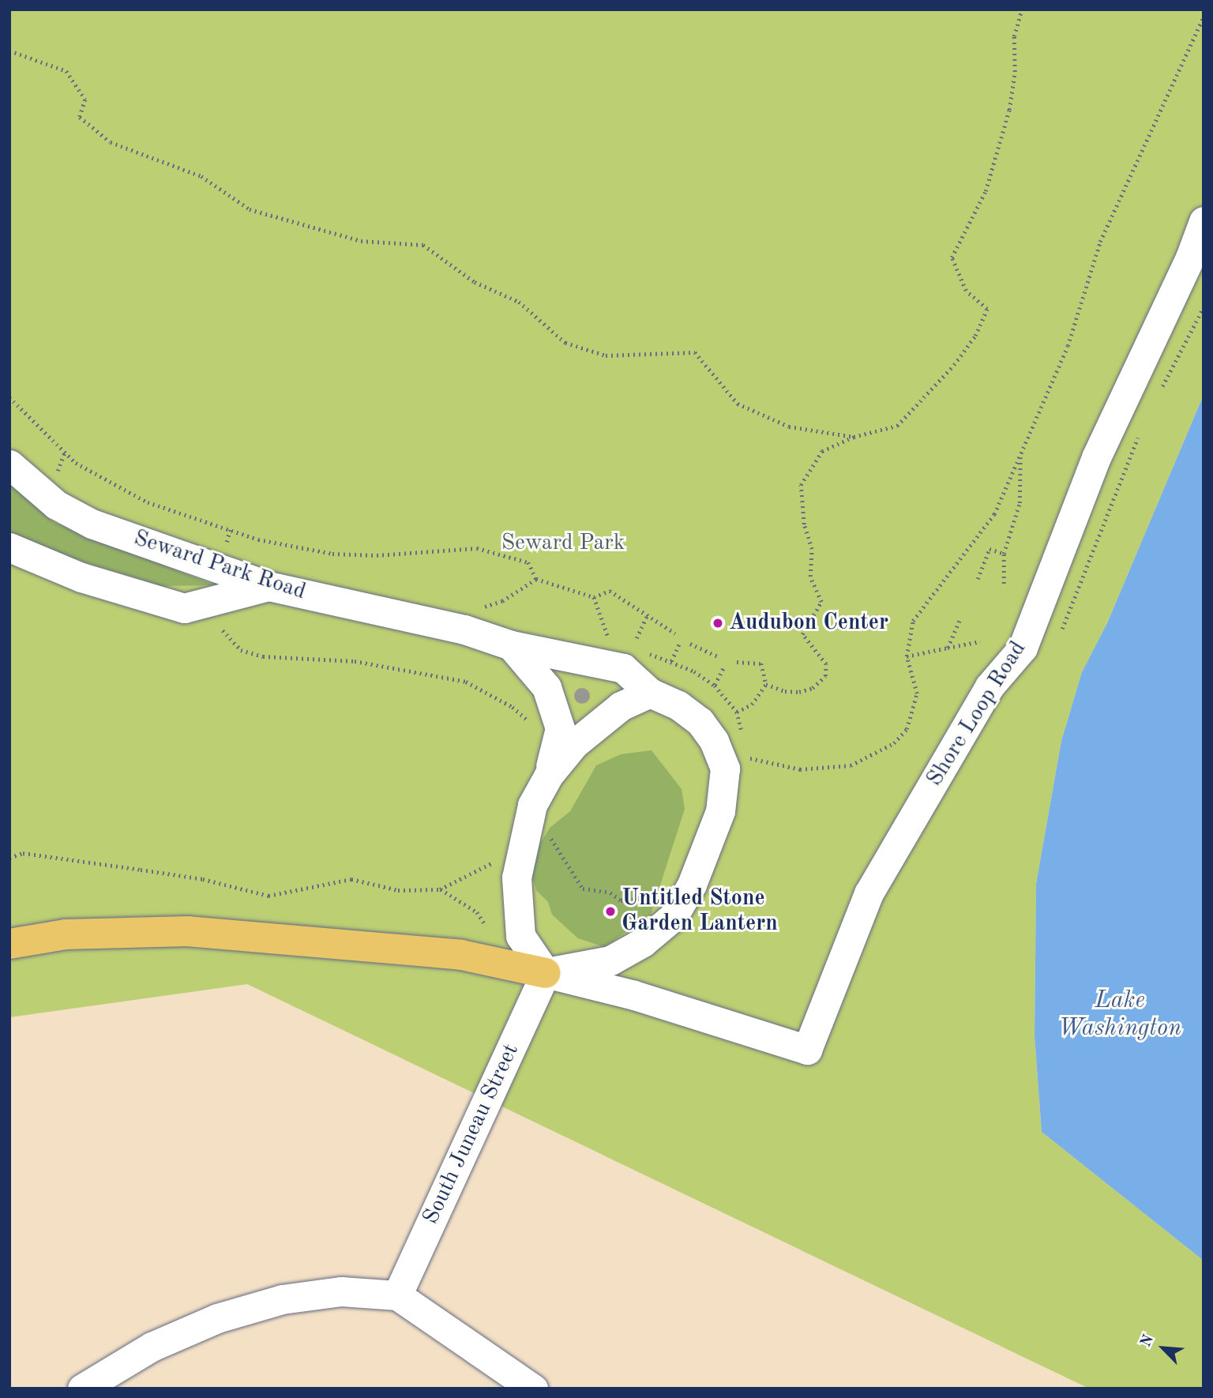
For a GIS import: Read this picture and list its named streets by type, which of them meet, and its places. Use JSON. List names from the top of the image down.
{
  "streets": {
    "street": ["Seward Park Road", "Shore Loop Road", "South Juneau Street"]
  },
  "crossings": [
    ["Seward Park Road", "Shore Loop Road"],
    ["Seward Park Road", "South Juneau Street"],
    ["Shore Loop Road", "South Juneau Street"]
  ],
  "water": ["Lake Washington"],
  "parks": ["Seward Park"],
  "places": ["Audubon Center", "Untitled Stone Garden Lantern"],
  "north": "top left"
}
